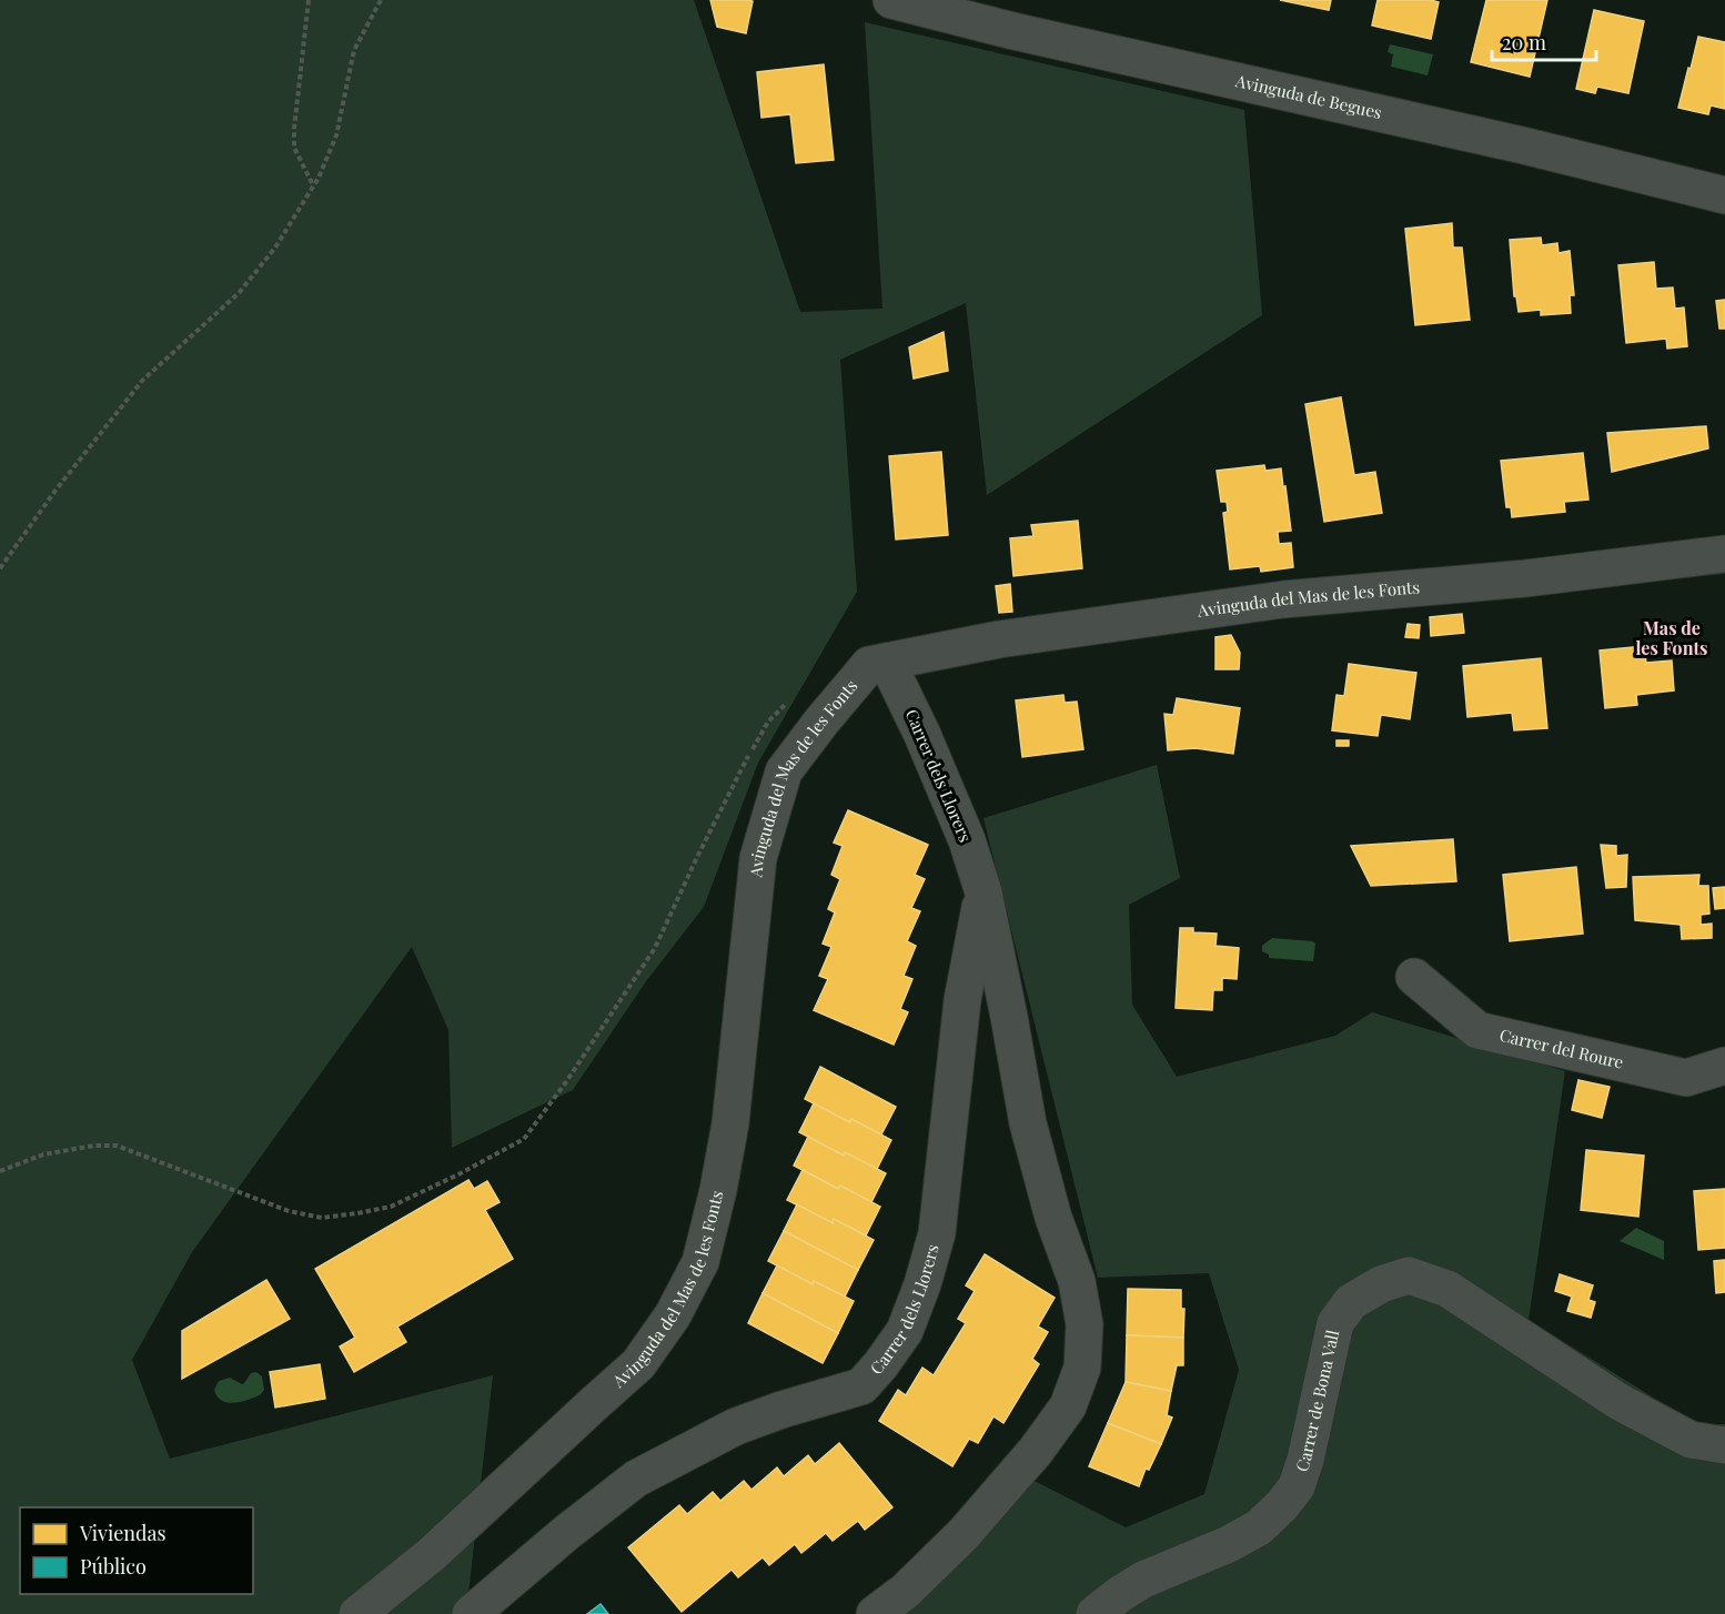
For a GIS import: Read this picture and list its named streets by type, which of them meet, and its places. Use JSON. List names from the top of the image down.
{
  "streets": {
    "street": [
      "Avinguda de Begues",
      "Avinguda del Mas de les Fonts",
      "Carrer dels Llorers",
      "Carrer del Roure",
      "Carrer de Bona Vall"
    ]
  },
  "crossings": [
    ["Avinguda del Mas de les Fonts", "Carrer dels Llorers"]
  ],
  "districts": ["Mas de les Fonts"],
  "legend": ["Viviendas", "Público"],
  "scale_bar": "20 m"
}
